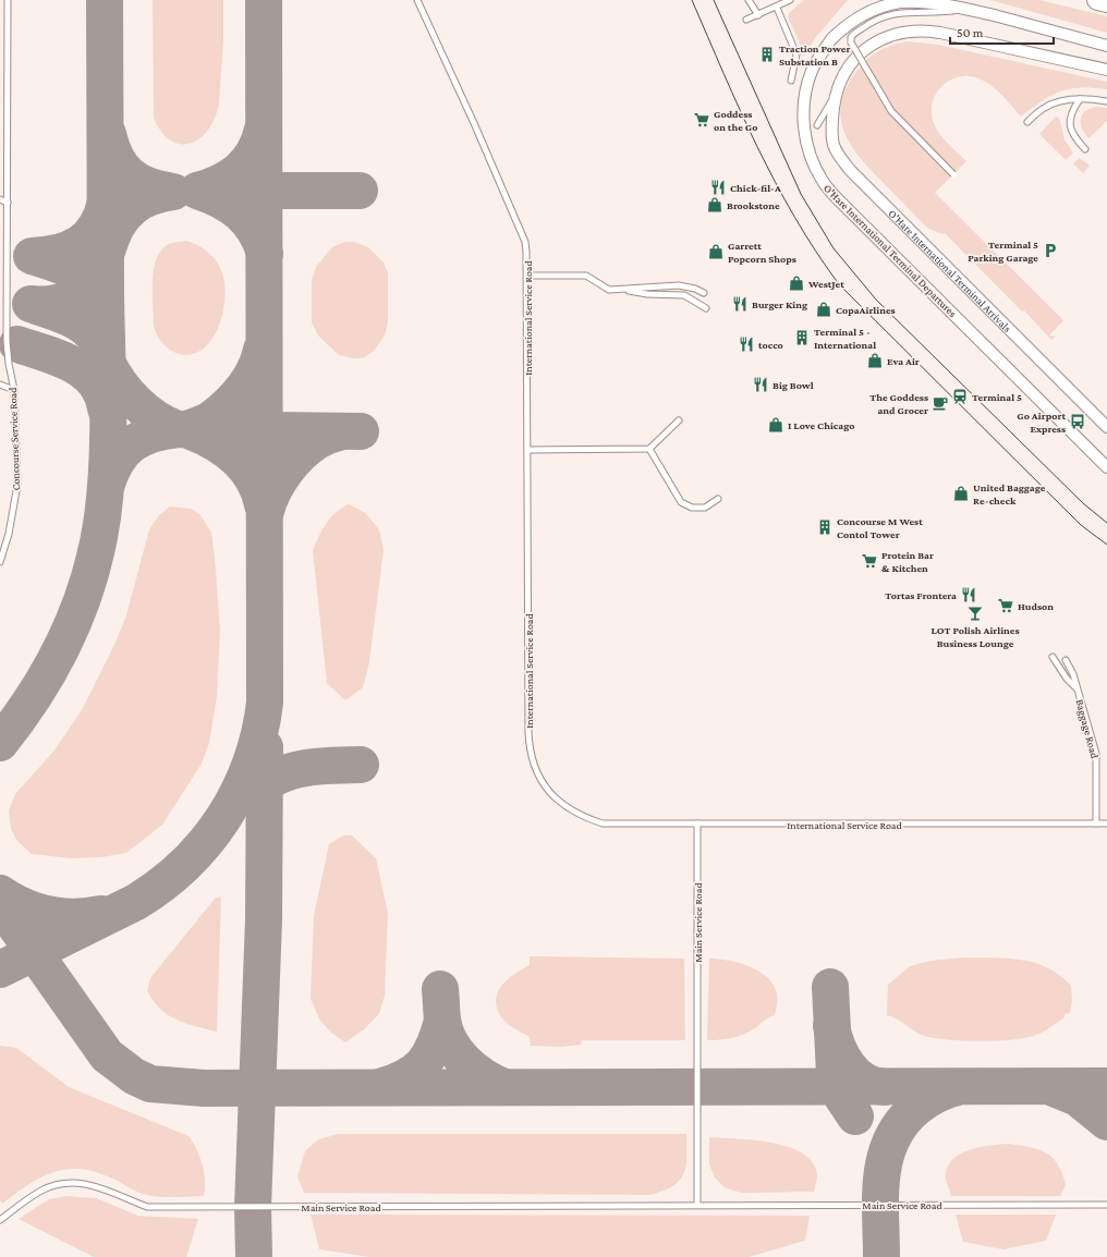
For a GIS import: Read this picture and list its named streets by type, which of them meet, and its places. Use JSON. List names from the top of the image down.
{
  "streets": {
    "street": ["O'Hare International Terminal Departures", "O'Hare International Terminal Arrivals"],
    "lane": [
      "International Service Road",
      "Concourse Service Road",
      "Baggage Road",
      "Main Service Road"
    ]
  },
  "crossings": [
    ["International Service Road", "Baggage Road"],
    ["International Service Road", "Main Service Road"]
  ],
  "places": {
    "building": ["Traction Power Substation B", "Terminal 5 - International", "Concourse M West Contol Tower"],
    "supermarket": ["Goddess on the Go", "Protein Bar & Kitchen", "Hudson"],
    "restaurant": [
      "Chick-fil-A",
      "Burger King",
      "tocco",
      "Big Bowl",
      "Tortas Frontera"
    ],
    "shop": [
      "Brookstone",
      "Garrett Popcorn Shops",
      "WestJet",
      "CopaAirlines",
      "Eva Air",
      "I Love Chicago",
      "United Baggage Re-check"
    ],
    "parking": ["Terminal 5 Parking Garage"],
    "station": ["Terminal 5"],
    "cafe": ["The Goddess and Grocer"],
    "bus stop": ["Go Airport Express"],
    "bar": ["LOT Polish Airlines Business Lounge"]
  },
  "scale_bar": "50 m"
}
